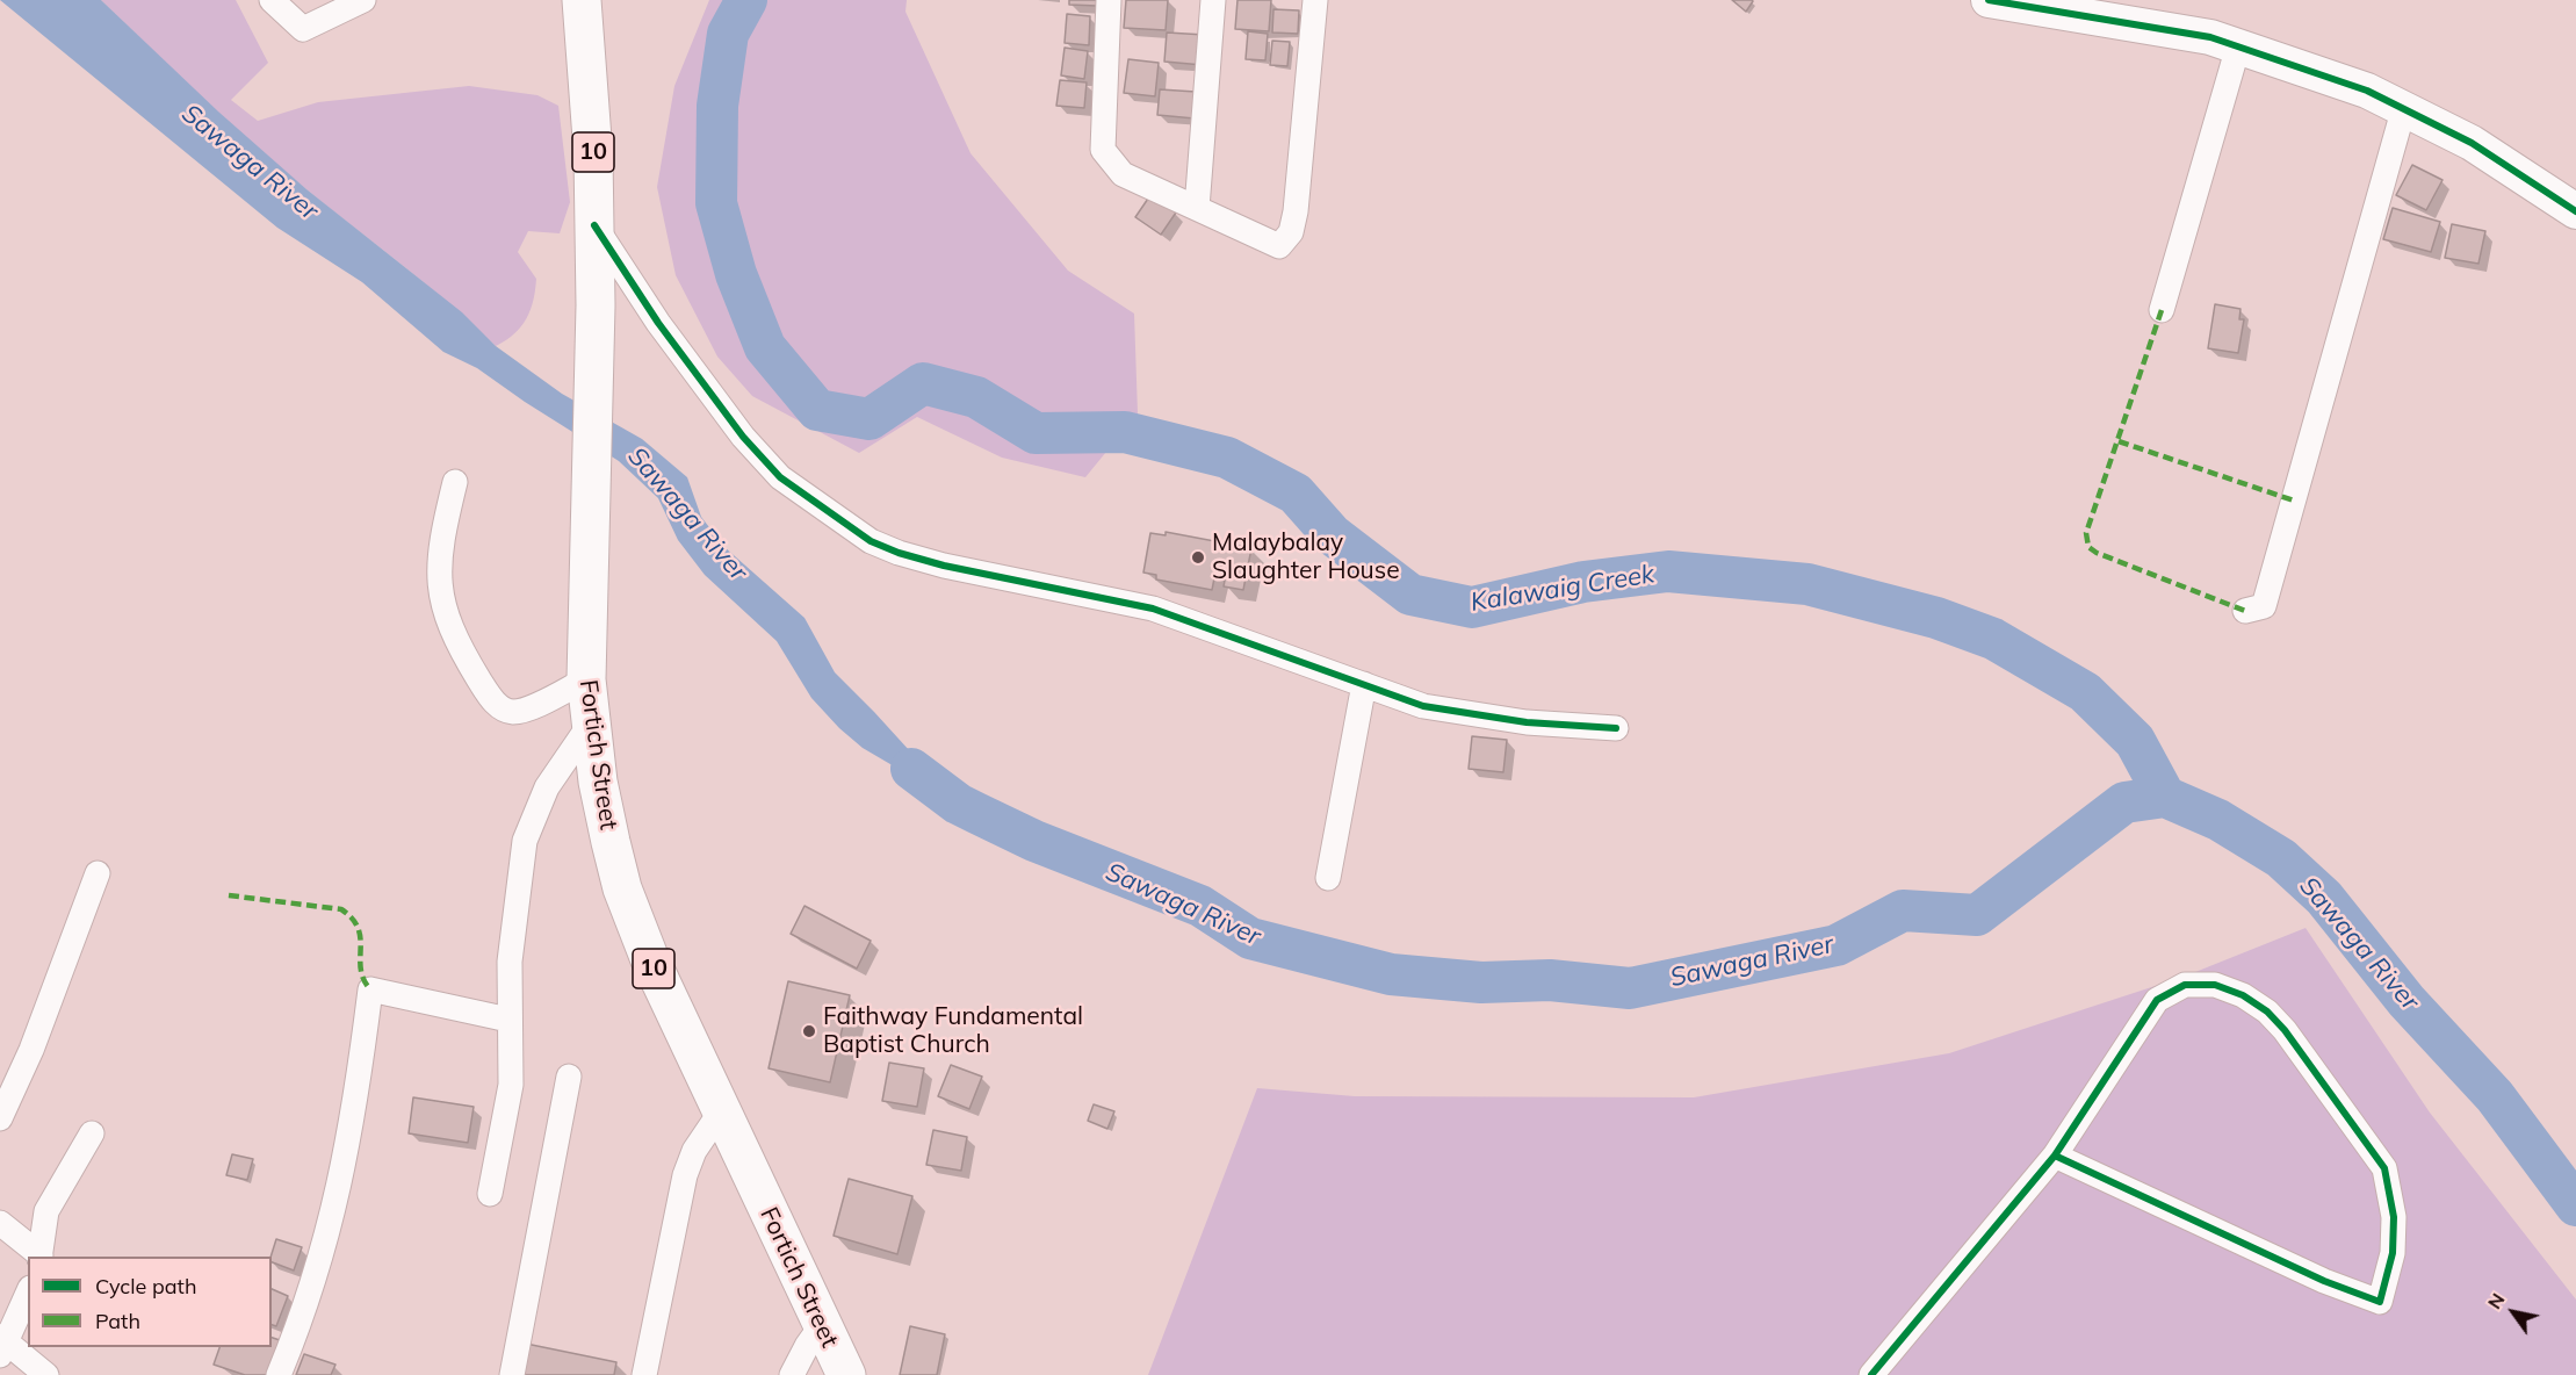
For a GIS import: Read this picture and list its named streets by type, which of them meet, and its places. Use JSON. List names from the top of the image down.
{
  "streets": {
    "highway": ["10", "Fortich Street"]
  },
  "water": ["Sawaga River", "Kalawaig Creek"],
  "places": ["Malaybalay Slaughter House", "Faithway Fundamental Baptist Church"],
  "legend": ["Cycle path", "Path"],
  "north": "top left"
}
